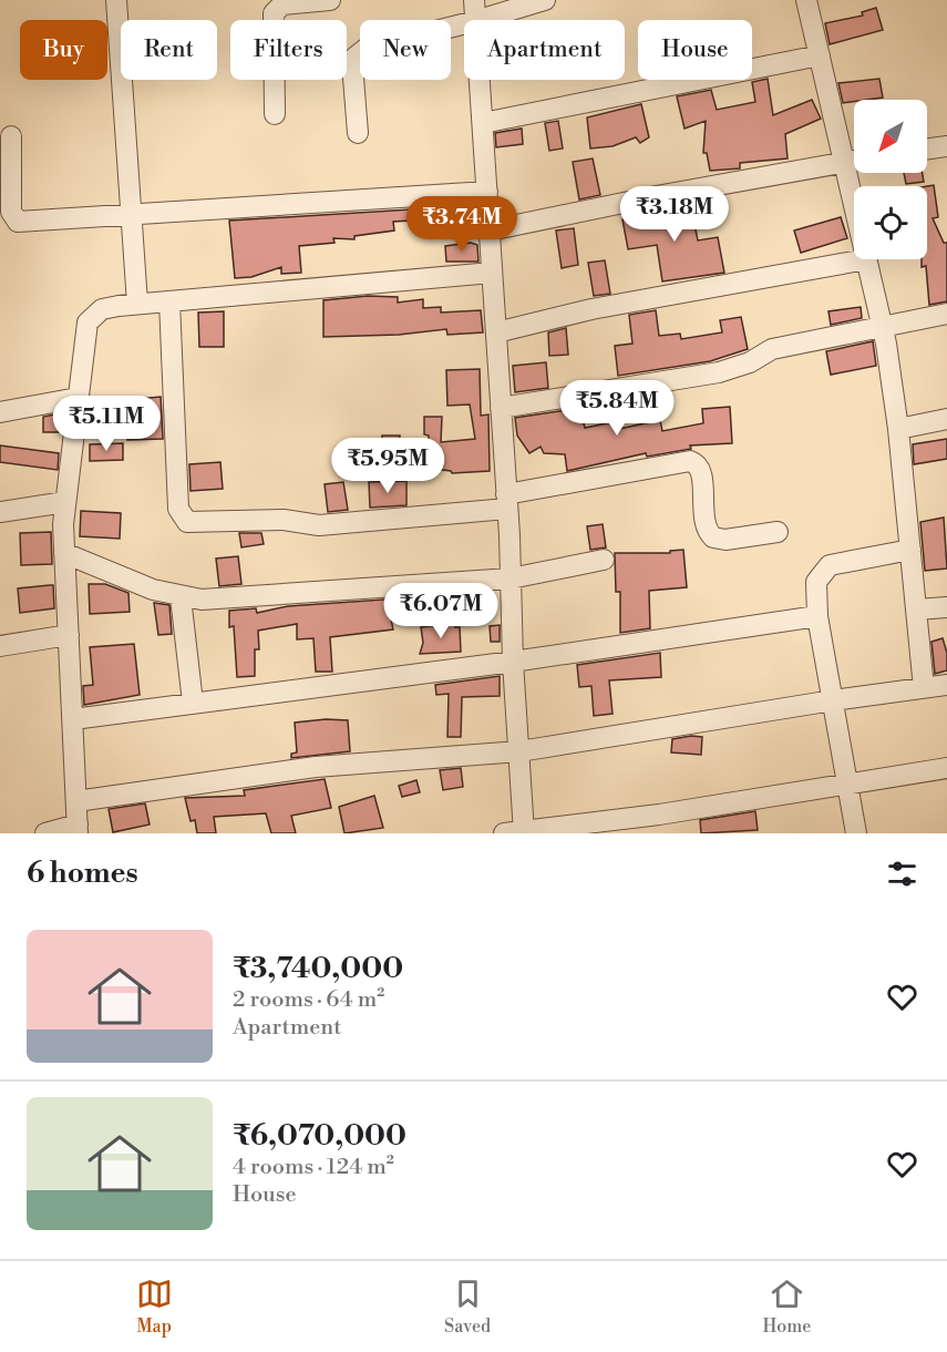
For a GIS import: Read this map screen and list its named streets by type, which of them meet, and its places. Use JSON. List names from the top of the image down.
{
  "north": "bottom left",
  "page": {
    "chip": [
      "Buy",
      "Rent",
      "Filters",
      "New",
      "Apartment",
      "House"
    ],
    "price": [
      "₹3.18M",
      "₹3.74M",
      "₹5.84M",
      "₹5.11M",
      "₹5.95M",
      "₹6.07M"
    ],
    "heading": "6 homes",
    "list": [
      {
        "name": "₹3,740,000",
        "note": "2 rooms · 64 m² · Apartment"
      },
      {
        "name": "₹6,070,000",
        "note": "4 rooms · 124 m² · House"
      }
    ],
    "tabs": ["Map", "Saved", "Home"]
  }
}
